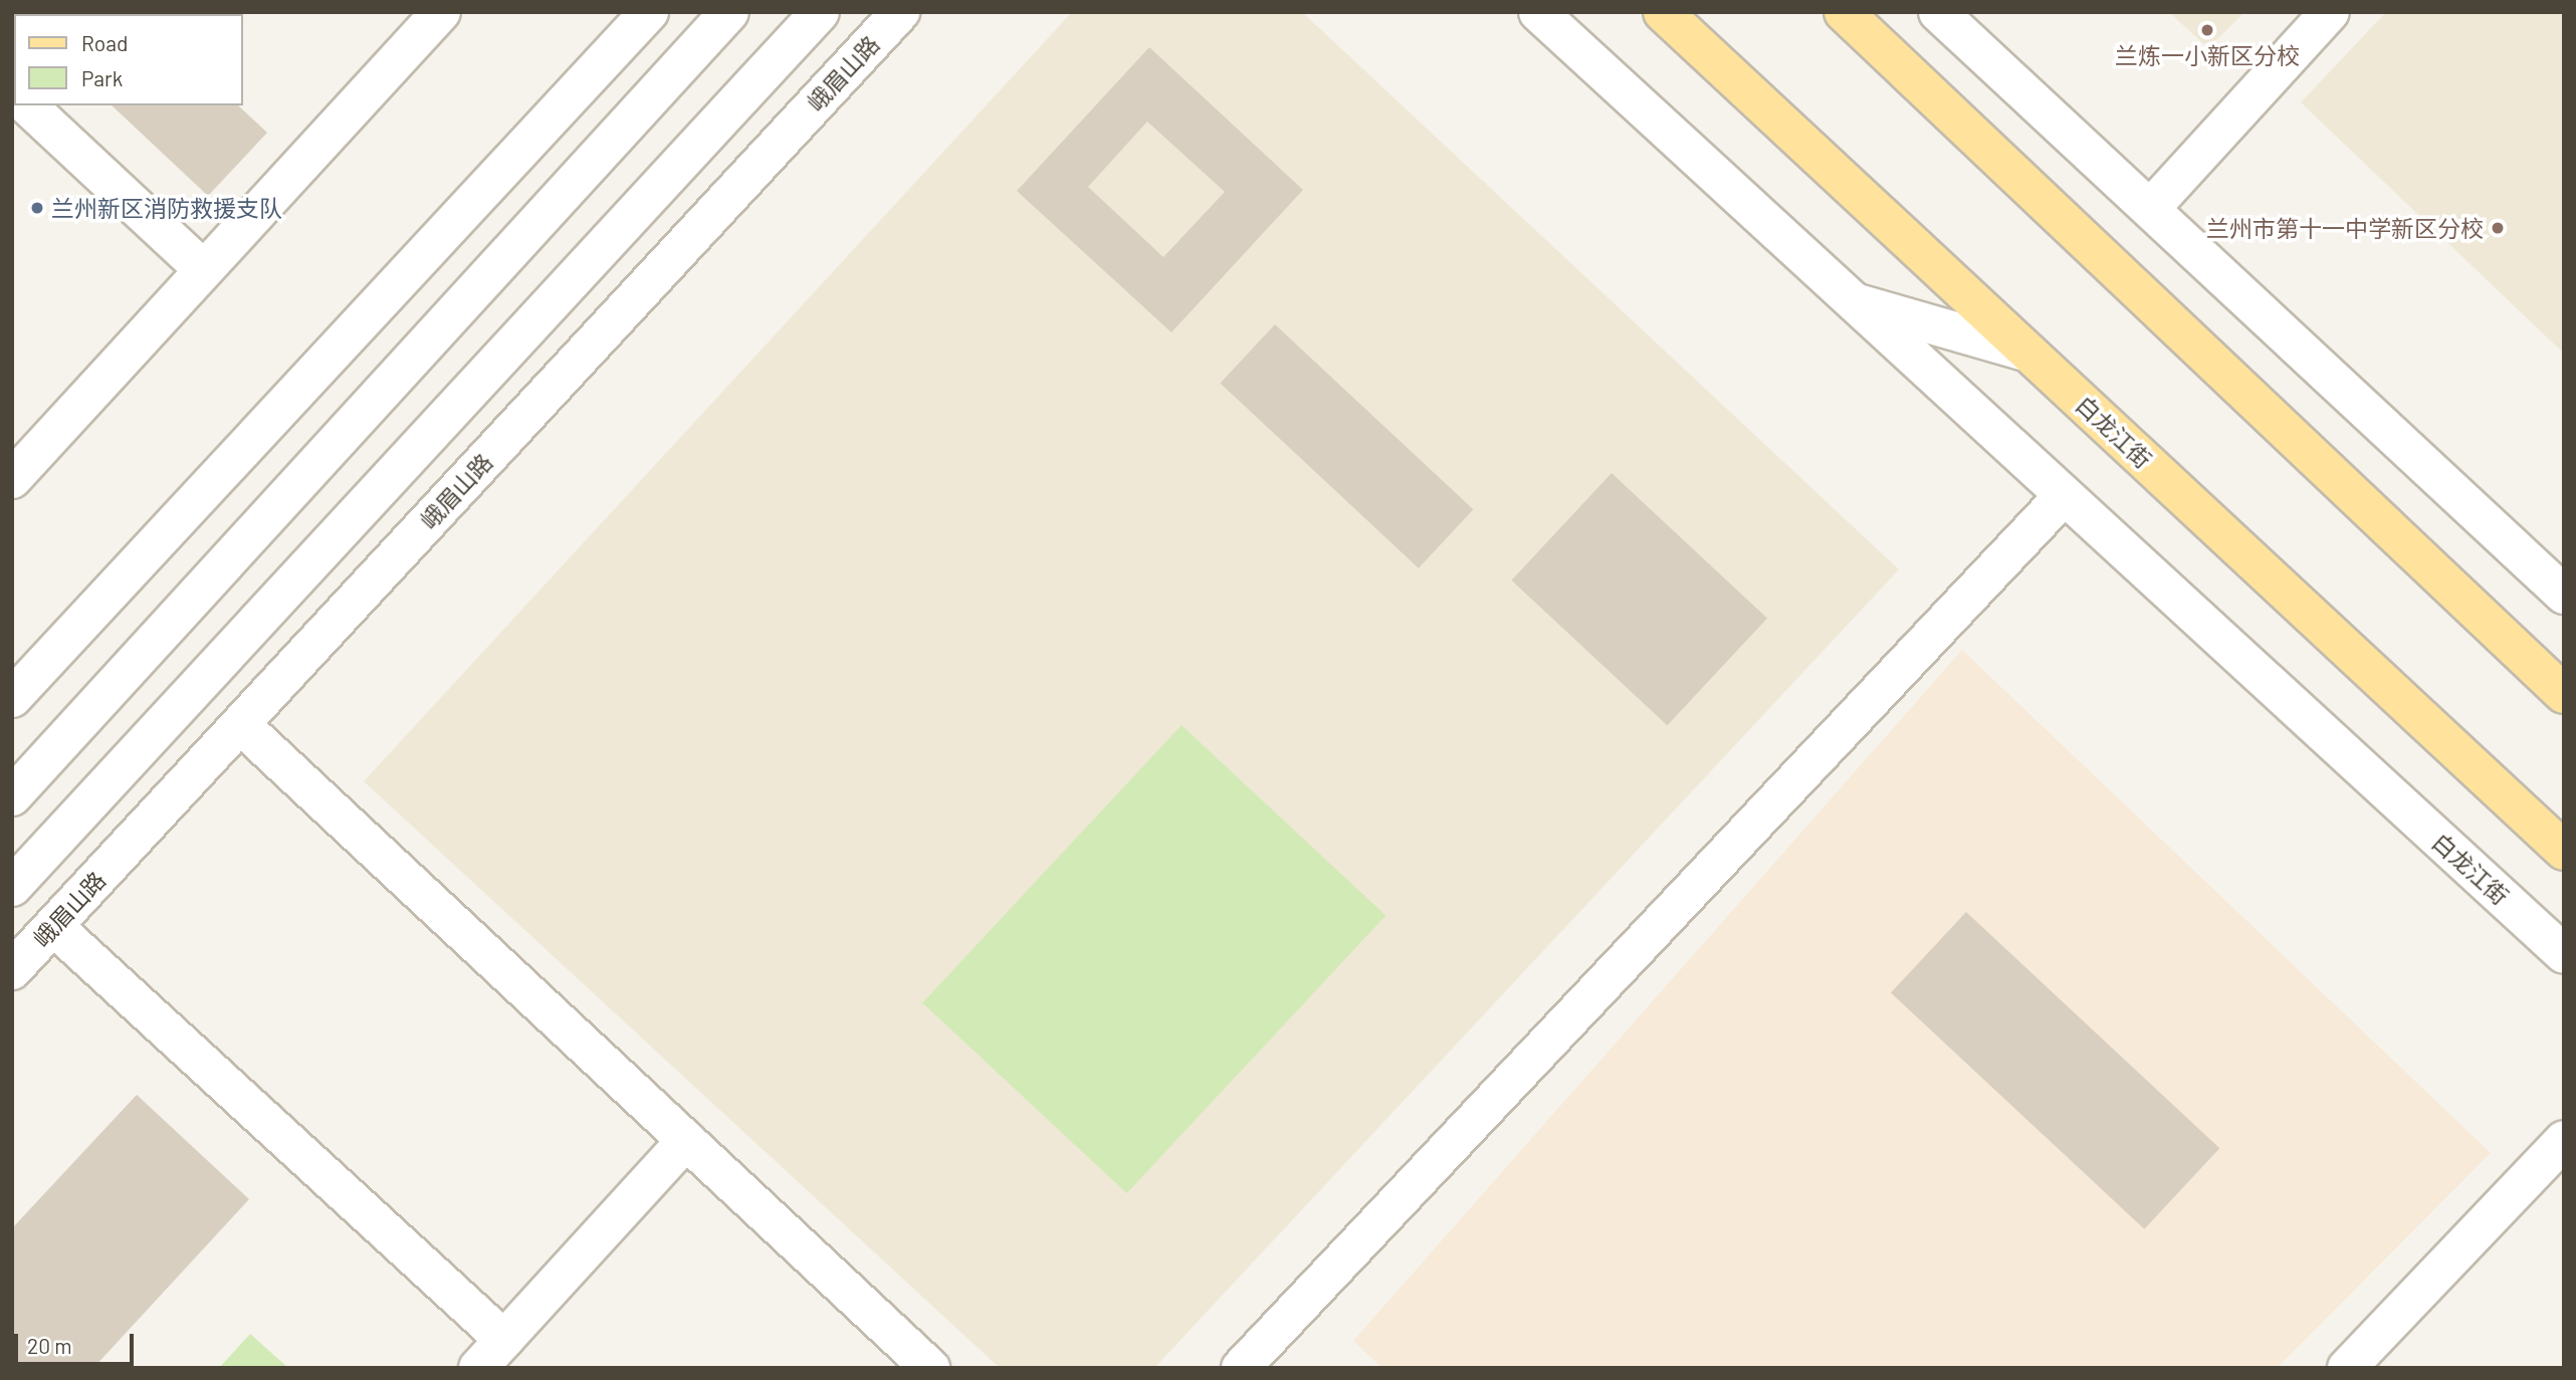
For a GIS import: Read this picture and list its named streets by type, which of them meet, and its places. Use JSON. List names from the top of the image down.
{
  "streets": {
    "main road": ["白龙江街"],
    "street": ["峨眉山路"]
  },
  "places": ["兰炼一小新区分校", "兰州新区消防救援支队", "兰州市第十一中学新区分校"],
  "legend": ["Road", "Park"],
  "scale_bar": "20 m"
}
